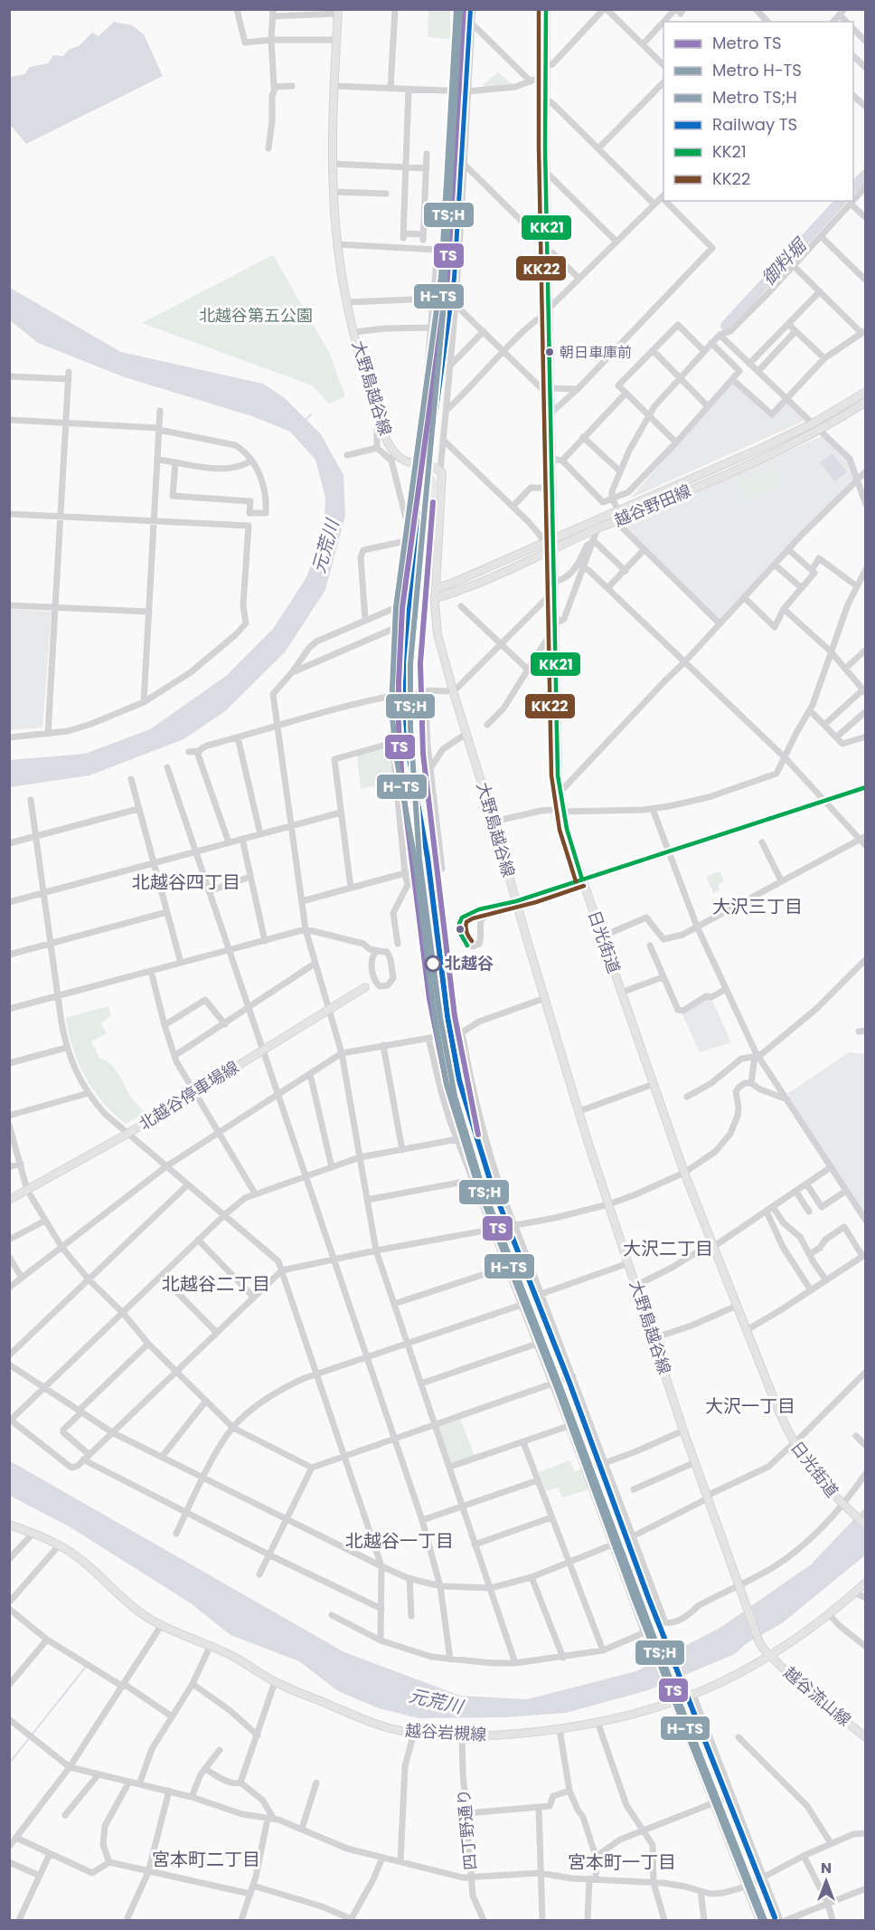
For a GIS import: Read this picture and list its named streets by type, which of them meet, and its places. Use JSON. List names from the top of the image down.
{
  "streets": {
    "main road": [
      "大野島越谷線",
      "越谷野田線",
      "日光街道",
      "北越谷停車場線",
      "越谷流山線",
      "越谷岩槻線"
    ],
    "street": ["四丁野通り"]
  },
  "crossings": [
    ["大野島越谷線", "越谷野田線"],
    ["大野島越谷線", "越谷流山線"],
    ["大野島越谷線", "越谷岩槻線"],
    ["越谷野田線", "日光街道"],
    ["越谷流山線", "越谷岩槻線"],
    ["越谷岩槻線", "四丁野通り"]
  ],
  "districts": [
    "北越谷四丁目",
    "大沢三丁目",
    "大沢二丁目",
    "北越谷二丁目",
    "大沢一丁目",
    "北越谷一丁目",
    "宮本町二丁目",
    "宮本町一丁目"
  ],
  "water": ["御料堀", "元荒川"],
  "parks": ["北越谷第五公園"],
  "places": ["朝日車庫前", "北越谷"],
  "lines": [
    "metro line TS",
    "metro line H-TS",
    "metro line TS;H",
    "rail line TS",
    "transit line KK21",
    "transit line KK22"
  ],
  "legend": [
    "Metro TS",
    "Metro H-TS",
    "Metro TS;H",
    "Railway TS",
    "KK21",
    "KK22"
  ],
  "north": "top"
}
